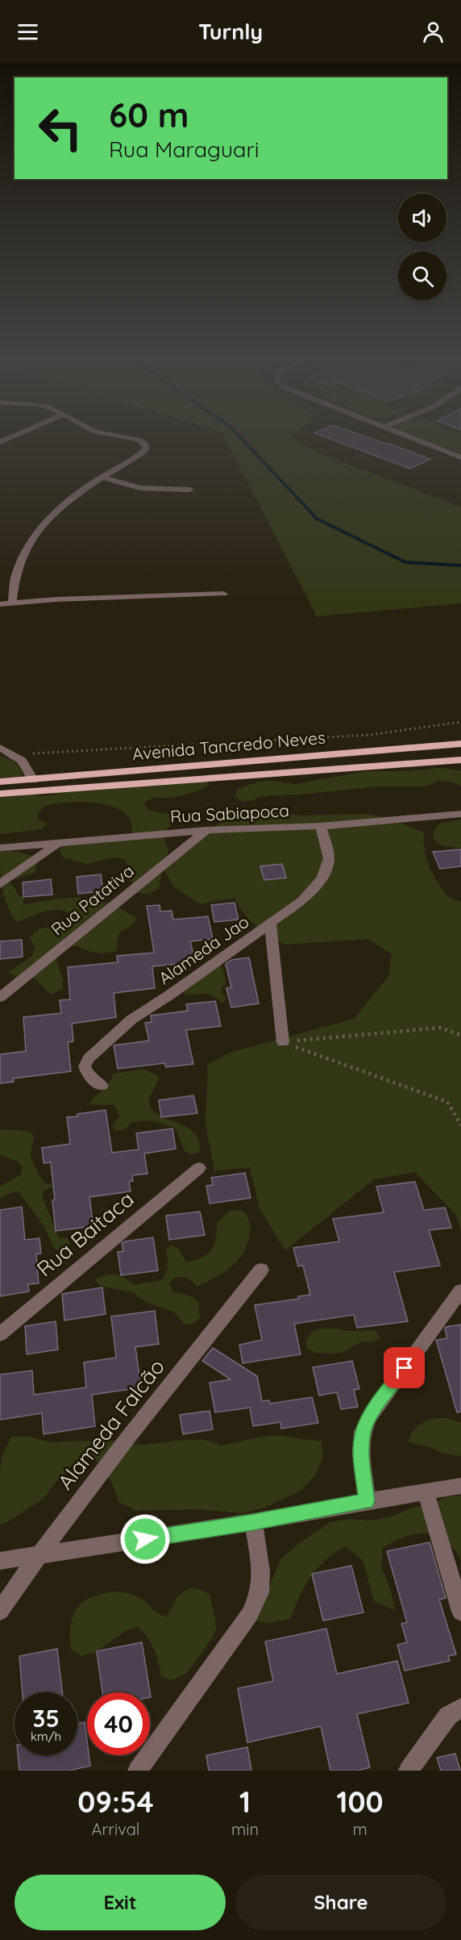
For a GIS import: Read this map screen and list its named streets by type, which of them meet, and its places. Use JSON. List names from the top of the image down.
{
  "streets": {
    "main road": ["Avenida Tancredo Neves"],
    "street": [
      "Rua Sabiapoca",
      "Rua Patativa",
      "Alameda Jao",
      "Rua Baitaca",
      "Alameda Falcão"
    ]
  },
  "crossings": [
    ["Rua Sabiapoca", "Rua Patativa"],
    ["Rua Sabiapoca", "Alameda Jao"]
  ],
  "page": {
    "header": "Turnly",
    "turn": ["60 m", "Rua Maraguari"],
    "speed": "35 km/h",
    "limit": "40",
    "eta": [
      "09:54",
      "Arrival",
      "1",
      "min",
      "100",
      "m"
    ],
    "buttons": ["Exit", "Share"]
  }
}
